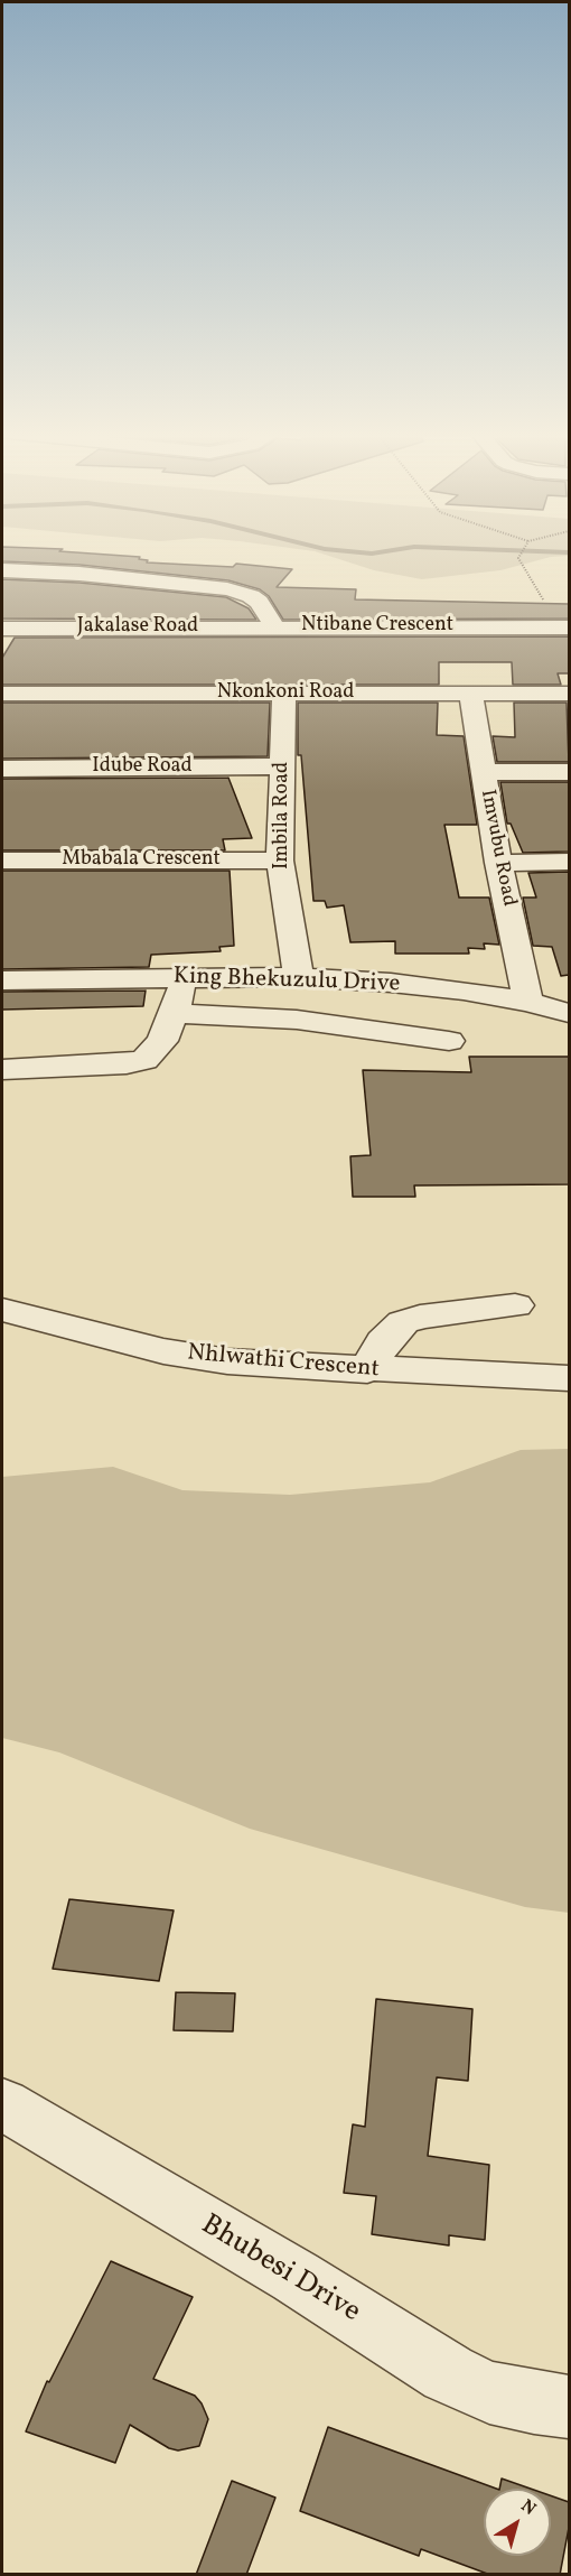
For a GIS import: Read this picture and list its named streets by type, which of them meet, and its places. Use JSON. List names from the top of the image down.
{
  "streets": {
    "street": [
      "Ntibane Crescent",
      "Jakalase Road",
      "Nkonkoni Road",
      "Idube Road",
      "Imbila Road",
      "Imvubu Road",
      "Mbabala Crescent",
      "King Bhekuzulu Drive",
      "Nhlwathi Crescent",
      "Bhubesi Drive"
    ]
  },
  "crossings": [
    ["Ntibane Crescent", "Jakalase Road"],
    ["Nkonkoni Road", "Imbila Road"],
    ["Nkonkoni Road", "Imvubu Road"],
    ["Idube Road", "Imbila Road"],
    ["Imbila Road", "Mbabala Crescent"],
    ["Imbila Road", "King Bhekuzulu Drive"],
    ["Imvubu Road", "King Bhekuzulu Drive"]
  ],
  "north": "top right"
}
